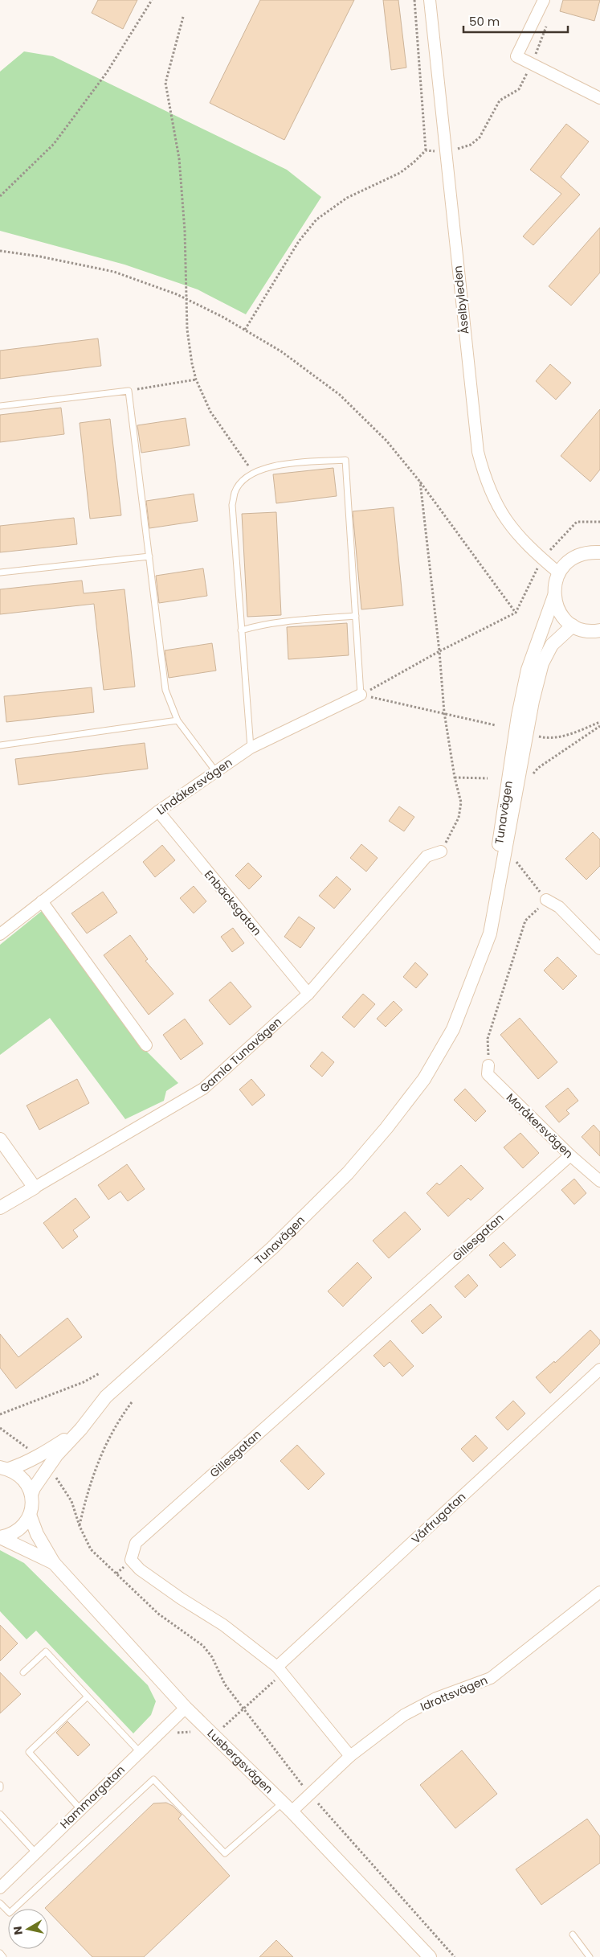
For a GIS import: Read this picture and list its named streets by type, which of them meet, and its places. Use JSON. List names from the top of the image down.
{
  "streets": {
    "street": [
      "Åselbyleden",
      "Lindåkersvägen",
      "Tunavägen",
      "Enbäcksgatan",
      "Gamla Tunavägen",
      "Moråkersvägen",
      "Gillesgatan",
      "Vårfrugatan",
      "Idrottsvägen",
      "Lusbergsvägen",
      "Hammargatan"
    ]
  },
  "crossings": [
    ["Åselbyleden", "Tunavägen"],
    ["Lindåkersvägen", "Enbäcksgatan"],
    ["Enbäcksgatan", "Gamla Tunavägen"],
    ["Moråkersvägen", "Gillesgatan"],
    ["Gillesgatan", "Vårfrugatan"],
    ["Gillesgatan", "Idrottsvägen"],
    ["Idrottsvägen", "Lusbergsvägen"],
    ["Lusbergsvägen", "Hammargatan"]
  ],
  "scale_bar": "50 m",
  "north": "left"
}
